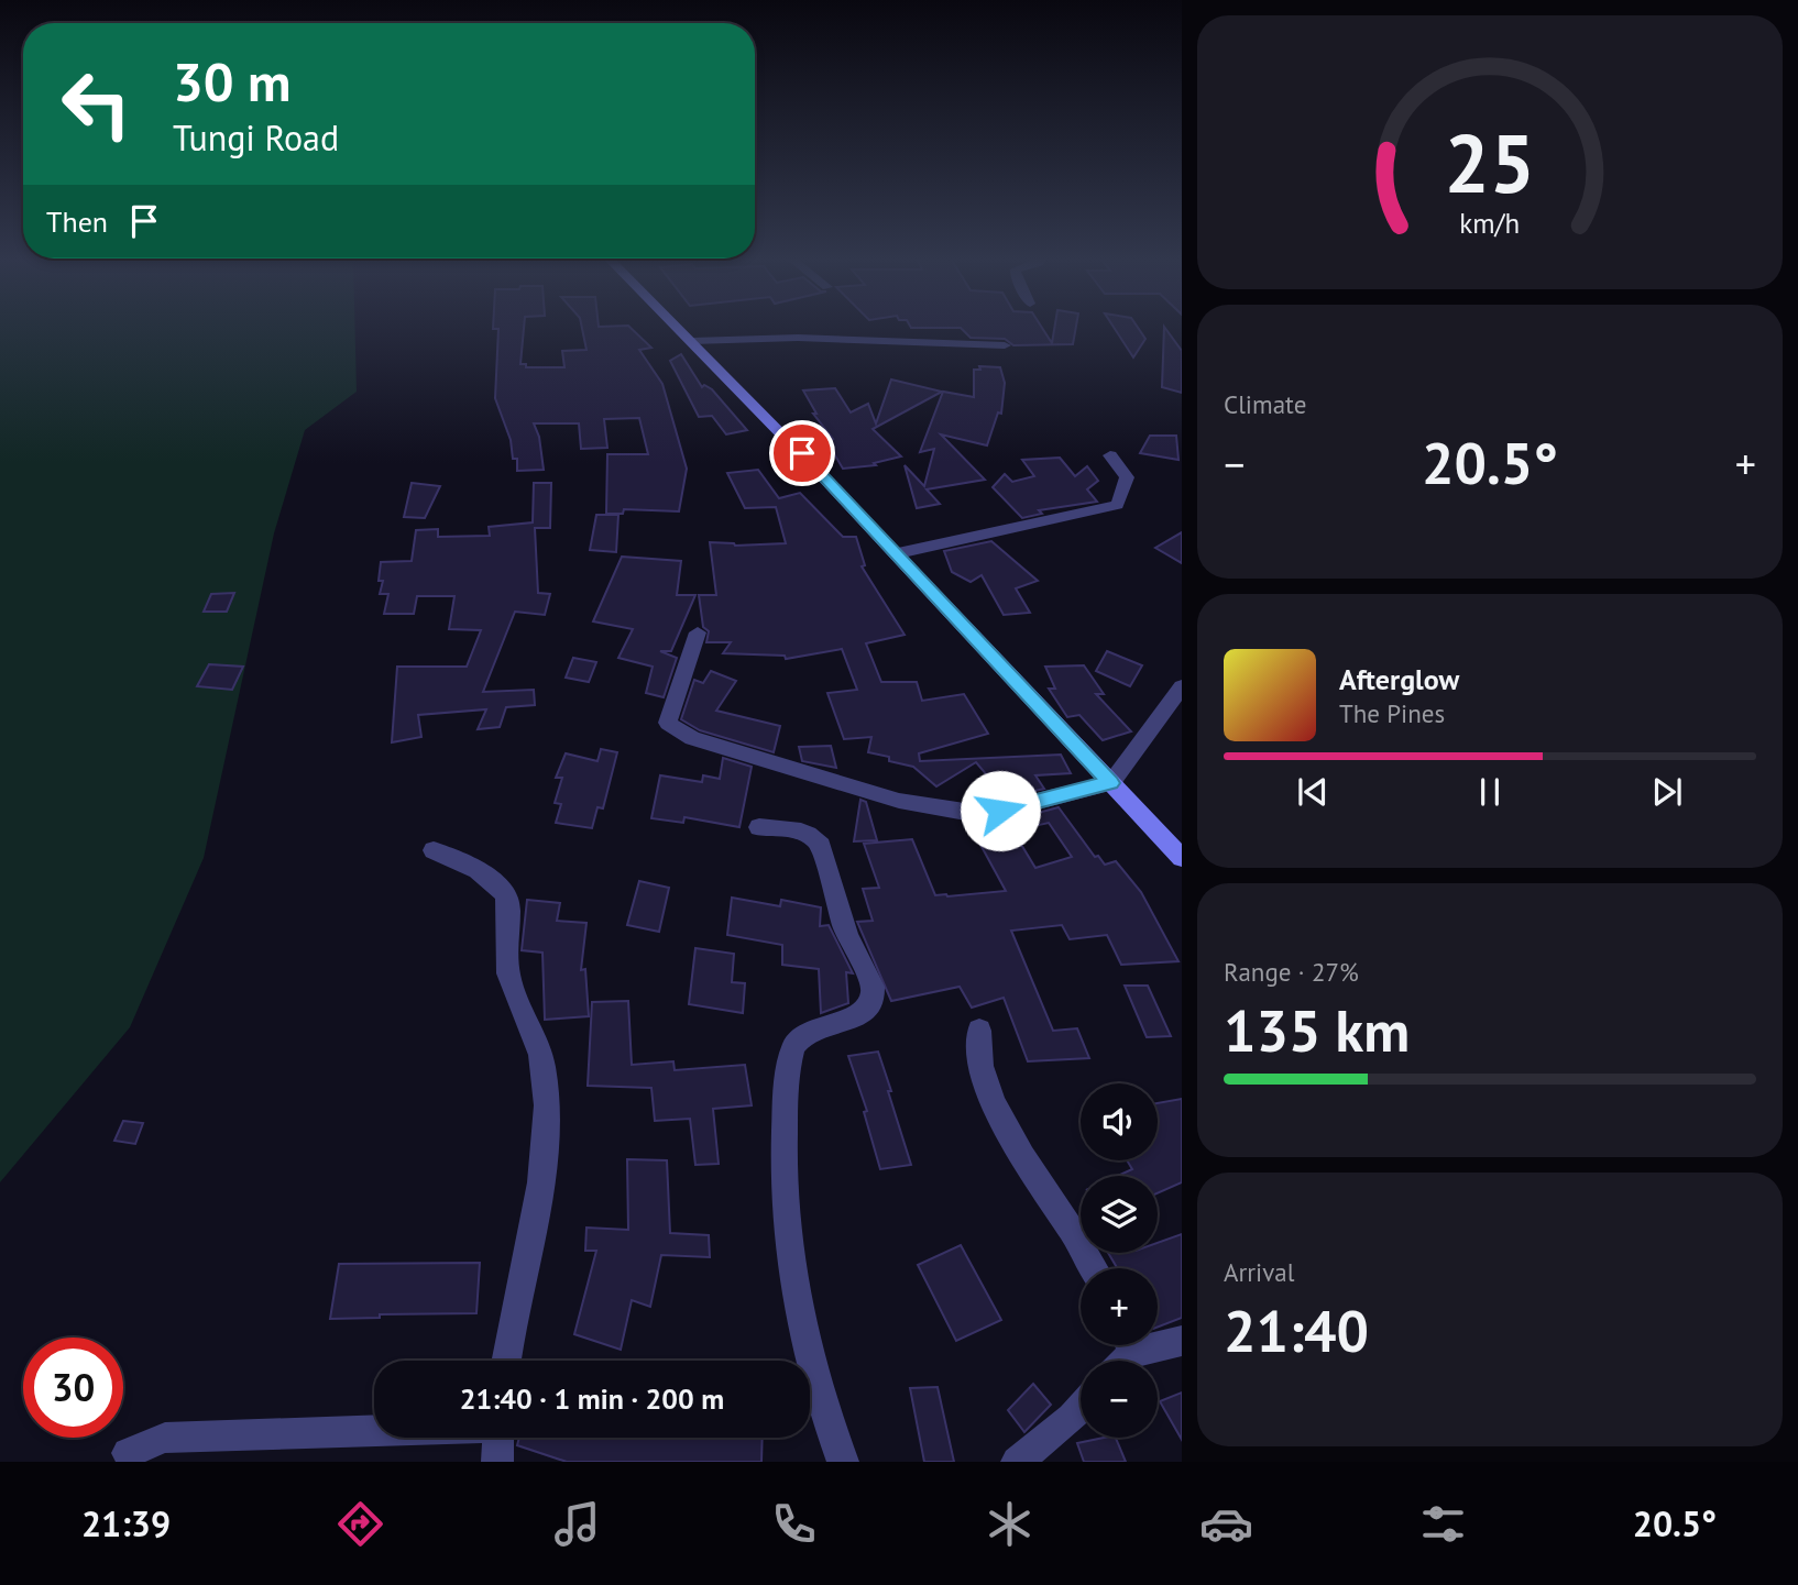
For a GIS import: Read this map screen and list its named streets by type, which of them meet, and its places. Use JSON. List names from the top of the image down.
{
  "page": {
    "turn": ["30 m", "Tungi Road"],
    "then": "Then",
    "tile": [
      "Climate",
      ["Range · 27%", "135 km"],
      ["Arrival", "21:40"]
    ],
    "heat": ["−", "20.5°", "+"],
    "song": ["Afterglow", "The Pines"],
    "map_buttons": ["+", "−"],
    "limit": "30",
    "trip": "21:40 · 1 min · 200 m",
    "tabs": ["21:39", "20.5°"],
    "gauge": ["25", "km/h"]
  }
}
